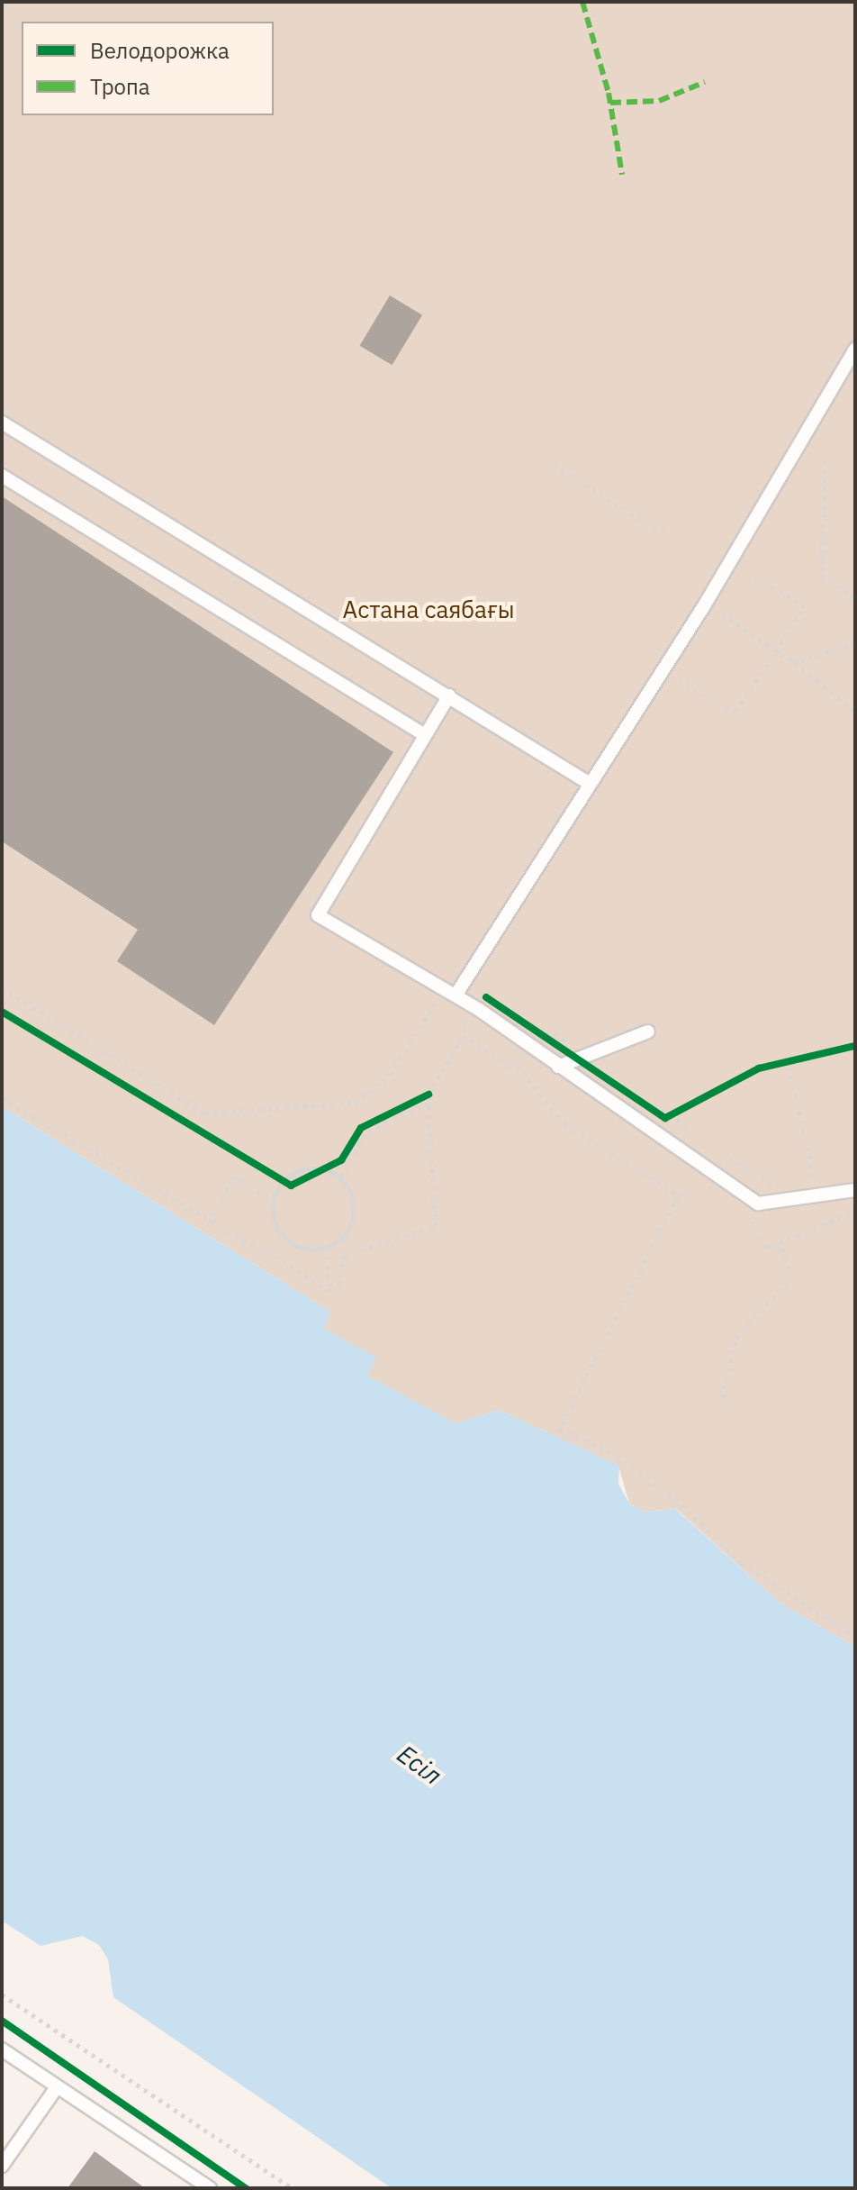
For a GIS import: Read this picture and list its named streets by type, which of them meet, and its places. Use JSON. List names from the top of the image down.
{
  "water": ["Есіл"],
  "parks": ["Астана саябағы"],
  "legend": ["Велодорожка", "Тропа"]
}
